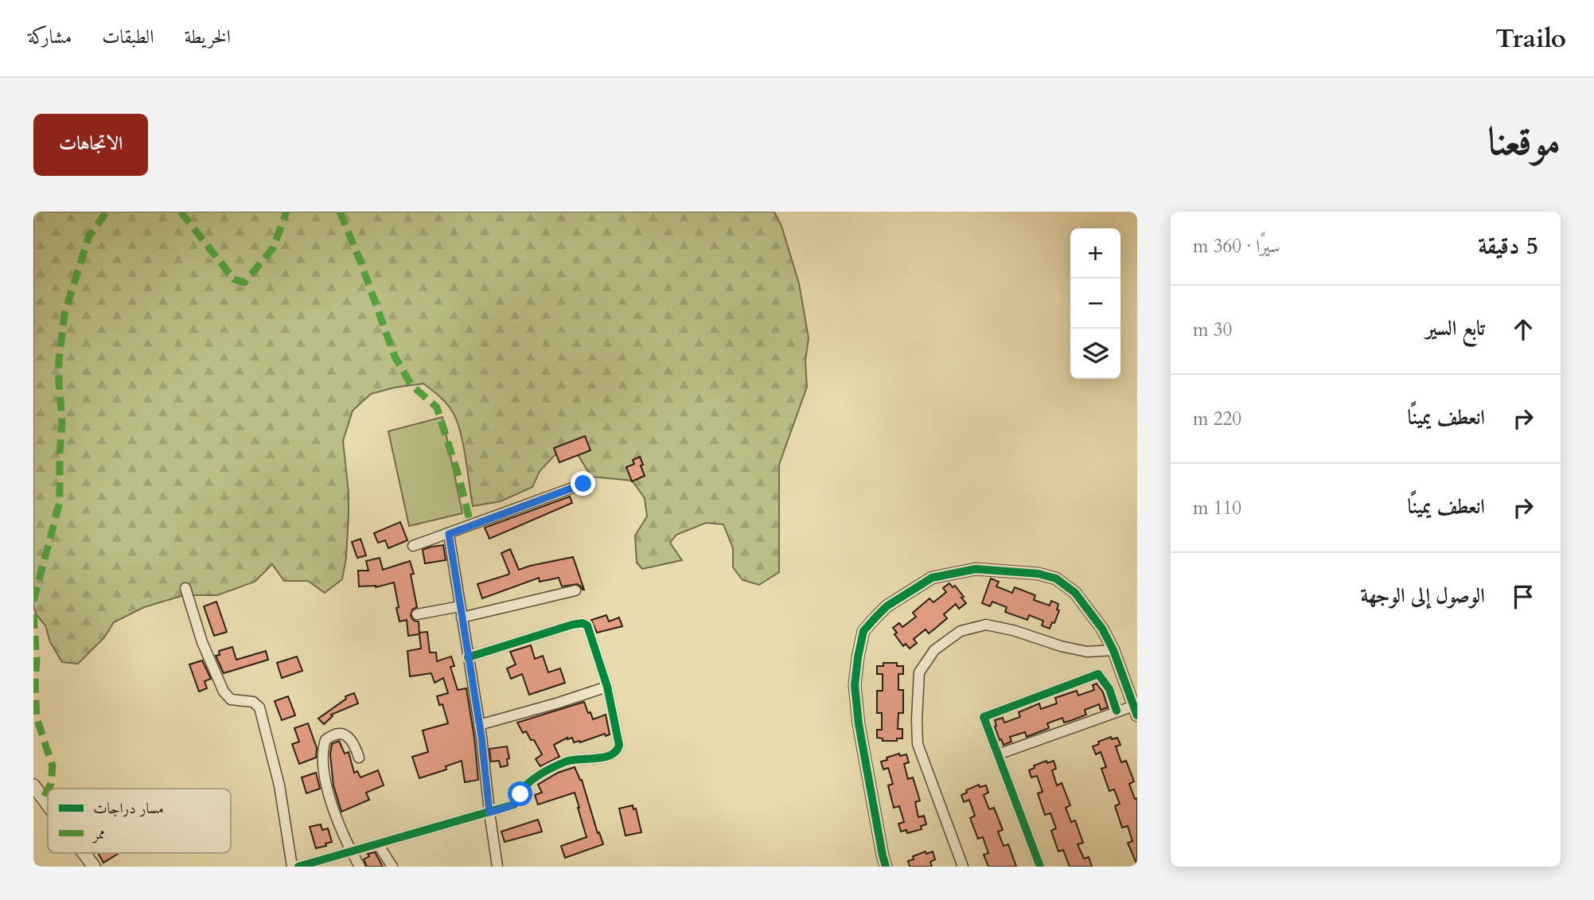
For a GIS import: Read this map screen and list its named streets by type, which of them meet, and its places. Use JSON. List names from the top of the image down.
{
  "legend": ["مسار دراجات", "ممر"],
  "page": {
    "header": "Trailo",
    "nav": ["الخريطة", "الطبقات", "مشاركة"],
    "title": "موقعنا",
    "buttons": "الاتجاهات",
    "heading": ["5 دقيقة", "سيرًا · 360 m"],
    "map_buttons": ["+", "−"],
    "list": [
      ["تابع السير", "30 m"],
      ["انعطف يمينًا", "220 m"],
      ["انعطف يمينًا", "110 m"],
      "الوصول إلى الوجهة"
    ]
  }
}
